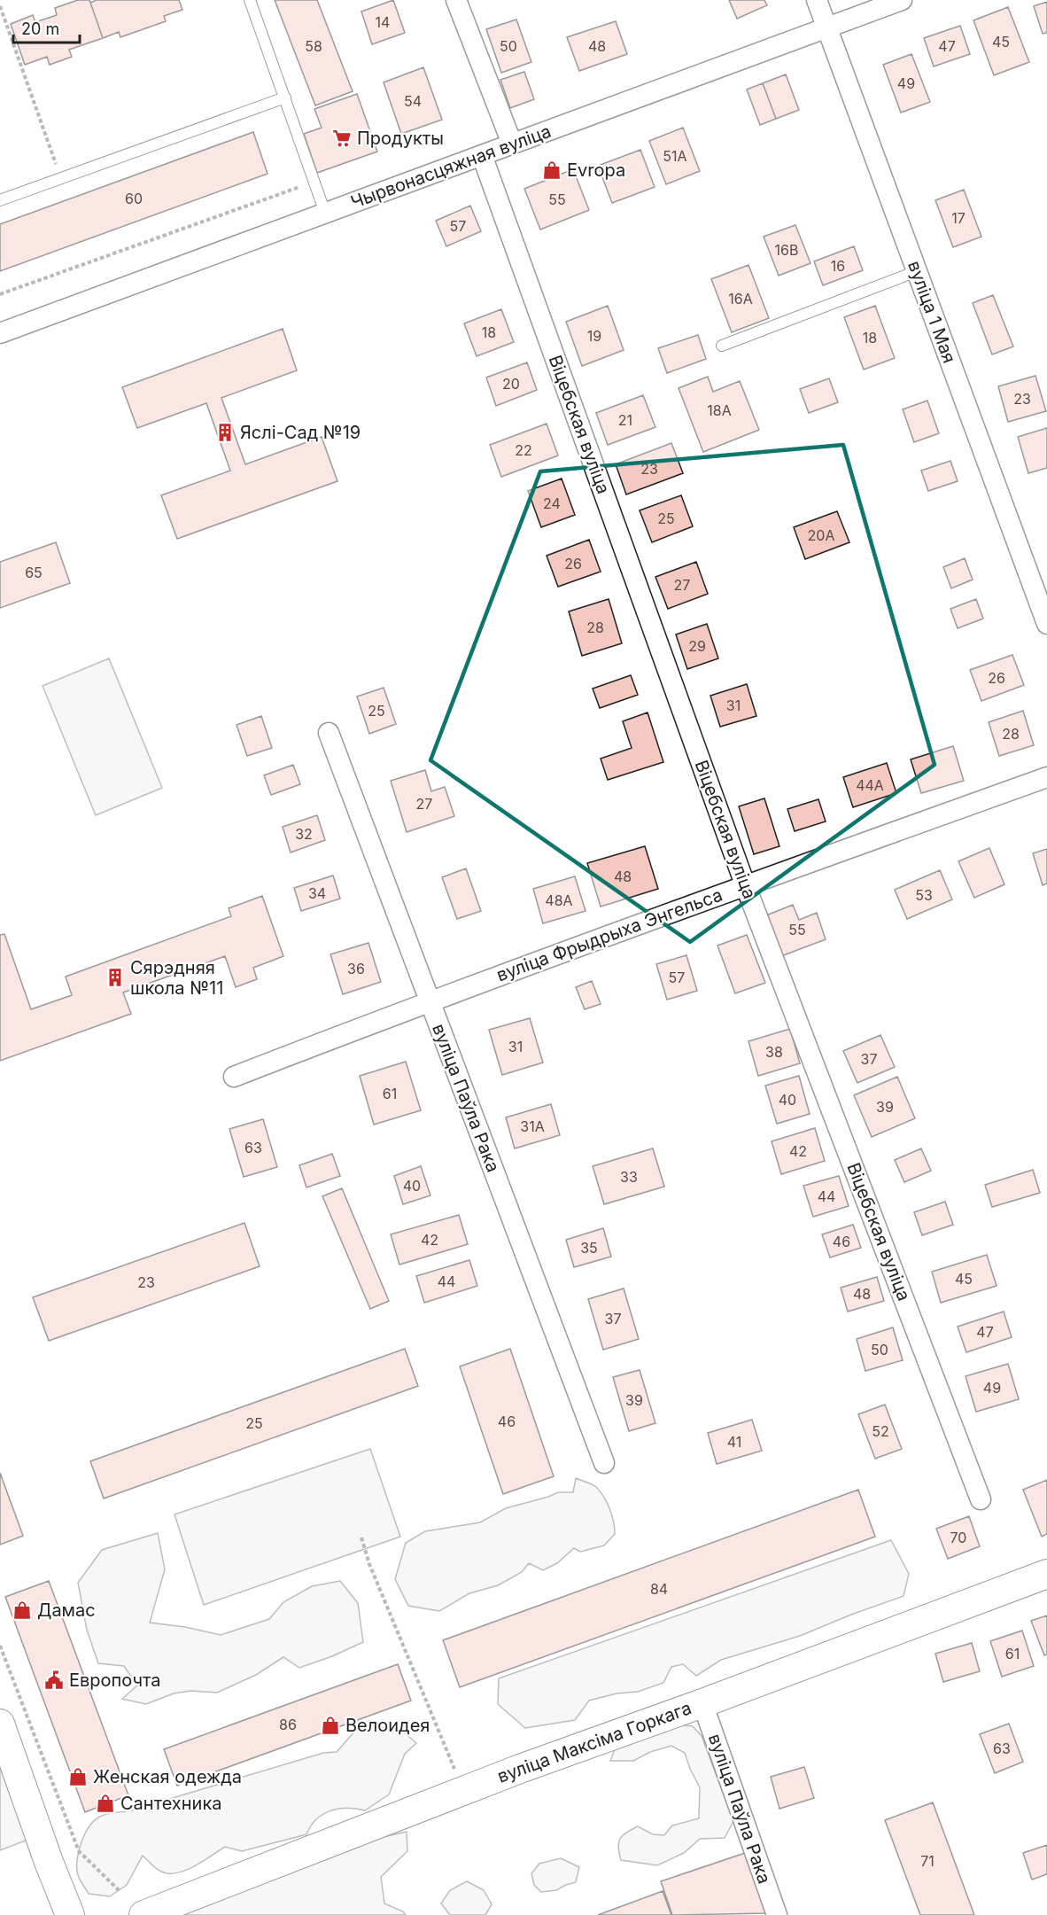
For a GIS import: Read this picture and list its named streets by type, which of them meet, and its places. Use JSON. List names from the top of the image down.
{
  "streets": {
    "street": [
      "Чырвонасцяжная вуліца",
      "вуліца 1 Мая",
      "Віцебская вуліца",
      "вуліца Фрыдрыха Энгельса",
      "вуліца Паўла Рака",
      "вуліца Максіма Горкага"
    ]
  },
  "crossings": [
    ["Чырвонасцяжная вуліца", "вуліца 1 Мая"],
    ["Чырвонасцяжная вуліца", "Віцебская вуліца"],
    ["Віцебская вуліца", "вуліца Фрыдрыха Энгельса"],
    ["вуліца Фрыдрыха Энгельса", "вуліца Паўла Рака"],
    ["вуліца Паўла Рака", "вуліца Максіма Горкага"]
  ],
  "places": {
    "supermarket": ["Продукты"],
    "shop": [
      "Evropa",
      "Дамас",
      "Велоидея",
      "Женская одежда",
      "Сантехника"
    ],
    "building": ["Яслі-Сад №19", "Сярэдняя школа №11"],
    "public building": ["Европочта"]
  },
  "house_numbers": [
    "14",
    "45",
    "58",
    "50",
    "48",
    "47",
    "49",
    "54",
    "51А",
    "60",
    "55",
    "17",
    "57",
    "16В",
    "16",
    "16А",
    "18",
    "19",
    "18",
    "20",
    "23",
    "18А",
    "21",
    "22",
    "23",
    "24",
    "25",
    "20А",
    "26",
    "65",
    "27",
    "28",
    "29",
    "26",
    "31",
    "25",
    "28",
    "44А",
    "27",
    "32",
    "48",
    "34",
    "53",
    "48А",
    "55",
    "36",
    "57",
    "31",
    "38",
    "37",
    "61",
    "40",
    "39",
    "31А",
    "63",
    "42",
    "33",
    "40",
    "44",
    "42",
    "46",
    "35",
    "45",
    "44",
    "23",
    "48",
    "37",
    "47",
    "50",
    "49",
    "39",
    "46",
    "25",
    "52",
    "41",
    "70",
    "84",
    "61",
    "86",
    "63",
    "71"
  ],
  "scale_bar": "20 m"
}
